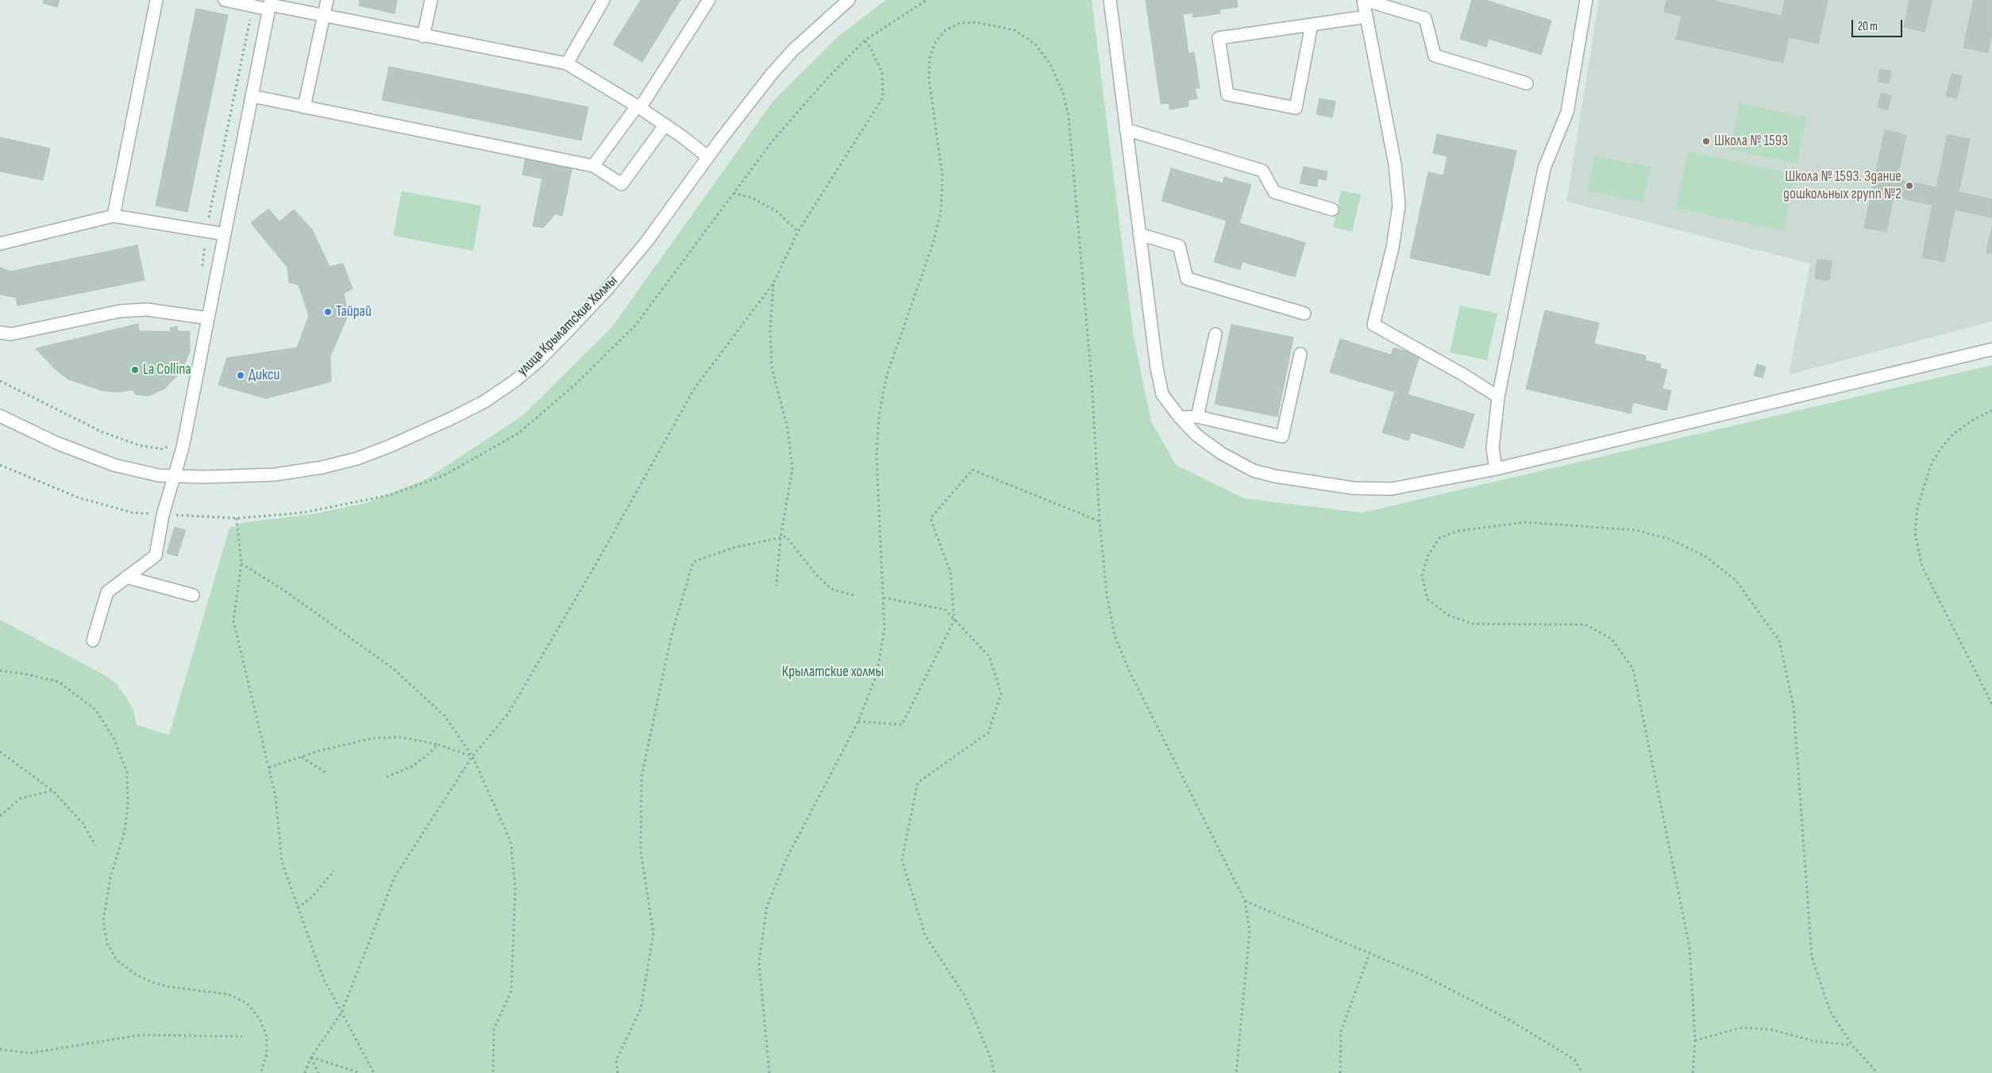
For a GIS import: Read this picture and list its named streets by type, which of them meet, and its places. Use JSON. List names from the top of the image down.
{
  "streets": {
    "street": ["улица Крылатские Холмы"]
  },
  "parks": ["Крылатские холмы"],
  "places": [
    "Школа № 1593",
    "Школа № 1593. Здание дошкольных групп №2",
    "Тайрай",
    "La Collina",
    "Дикси"
  ],
  "scale_bar": "20 m"
}
